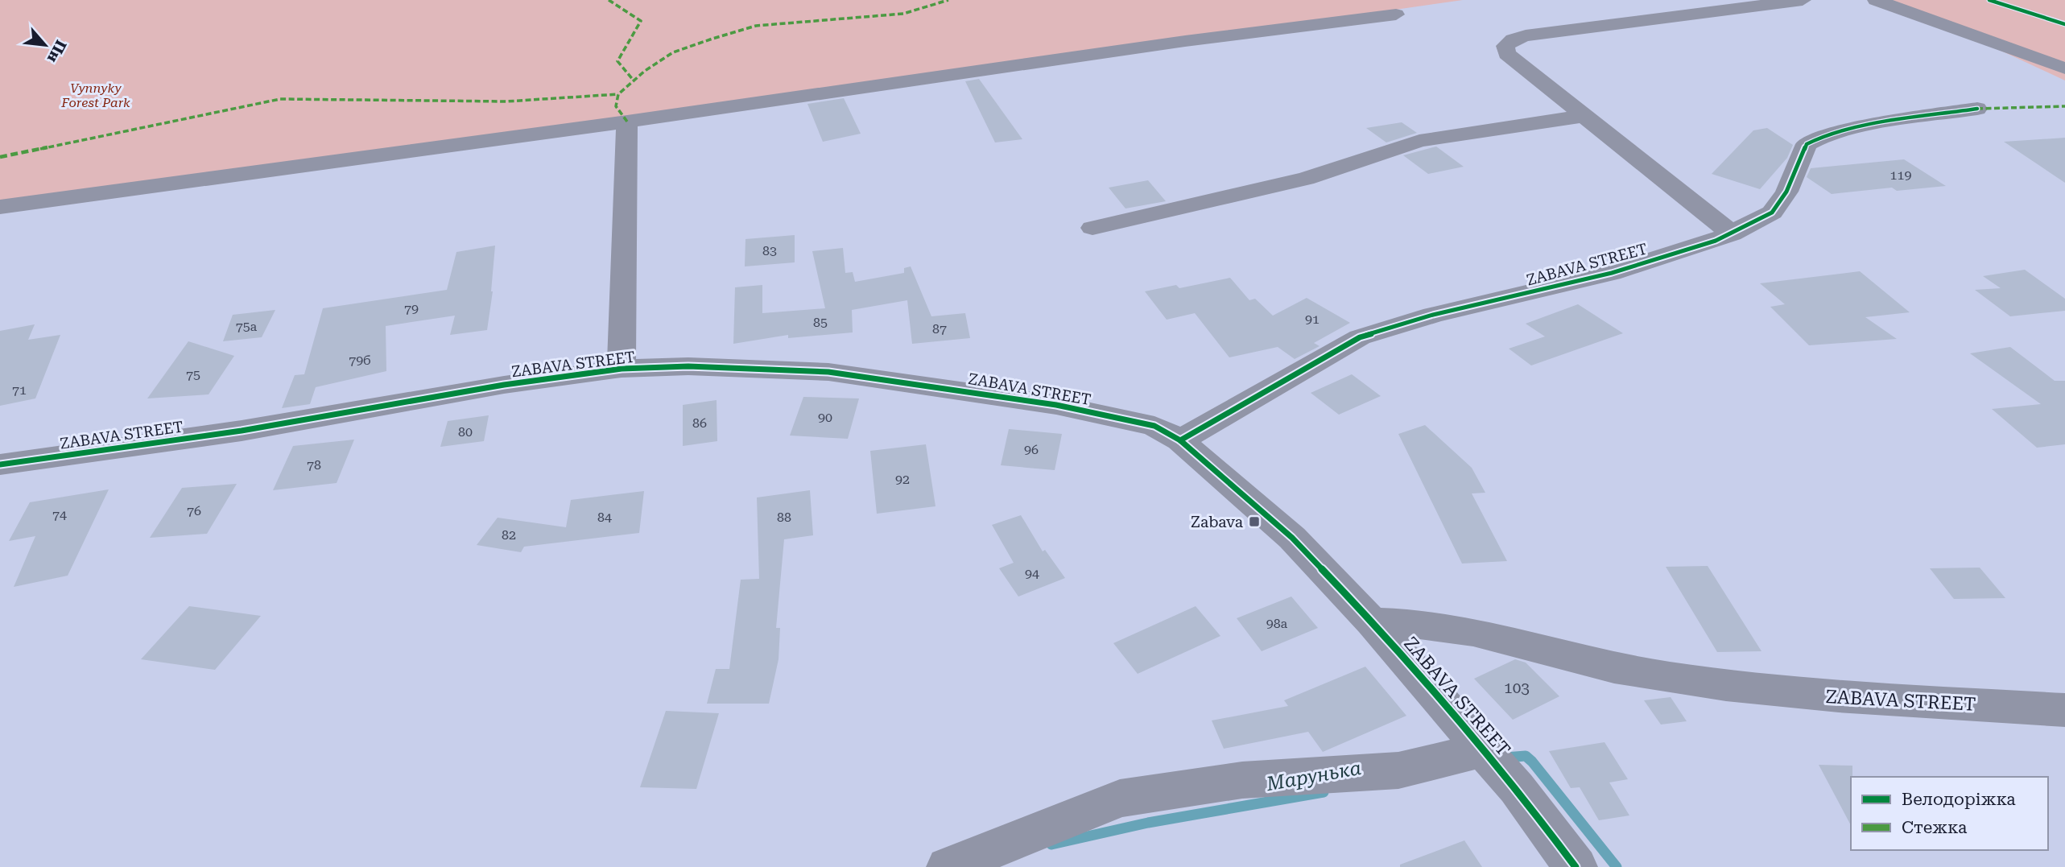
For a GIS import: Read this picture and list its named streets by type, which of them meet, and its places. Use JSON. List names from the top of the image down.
{
  "streets": {
    "street": ["ZABAVA STREET"]
  },
  "water": ["Марунька"],
  "parks": ["Vynnyky Forest Park"],
  "places": {
    "transit": ["Zabava"]
  },
  "house_numbers": [
    "119",
    "83",
    "79",
    "91",
    "85",
    "75а",
    "87",
    "79б",
    "75",
    "71",
    "90",
    "86",
    "80",
    "96",
    "78",
    "92",
    "76",
    "74",
    "84",
    "88",
    "82",
    "94",
    "98а",
    "103"
  ],
  "legend": ["Велодоріжка", "Стежка"],
  "north": "bottom right"
}
